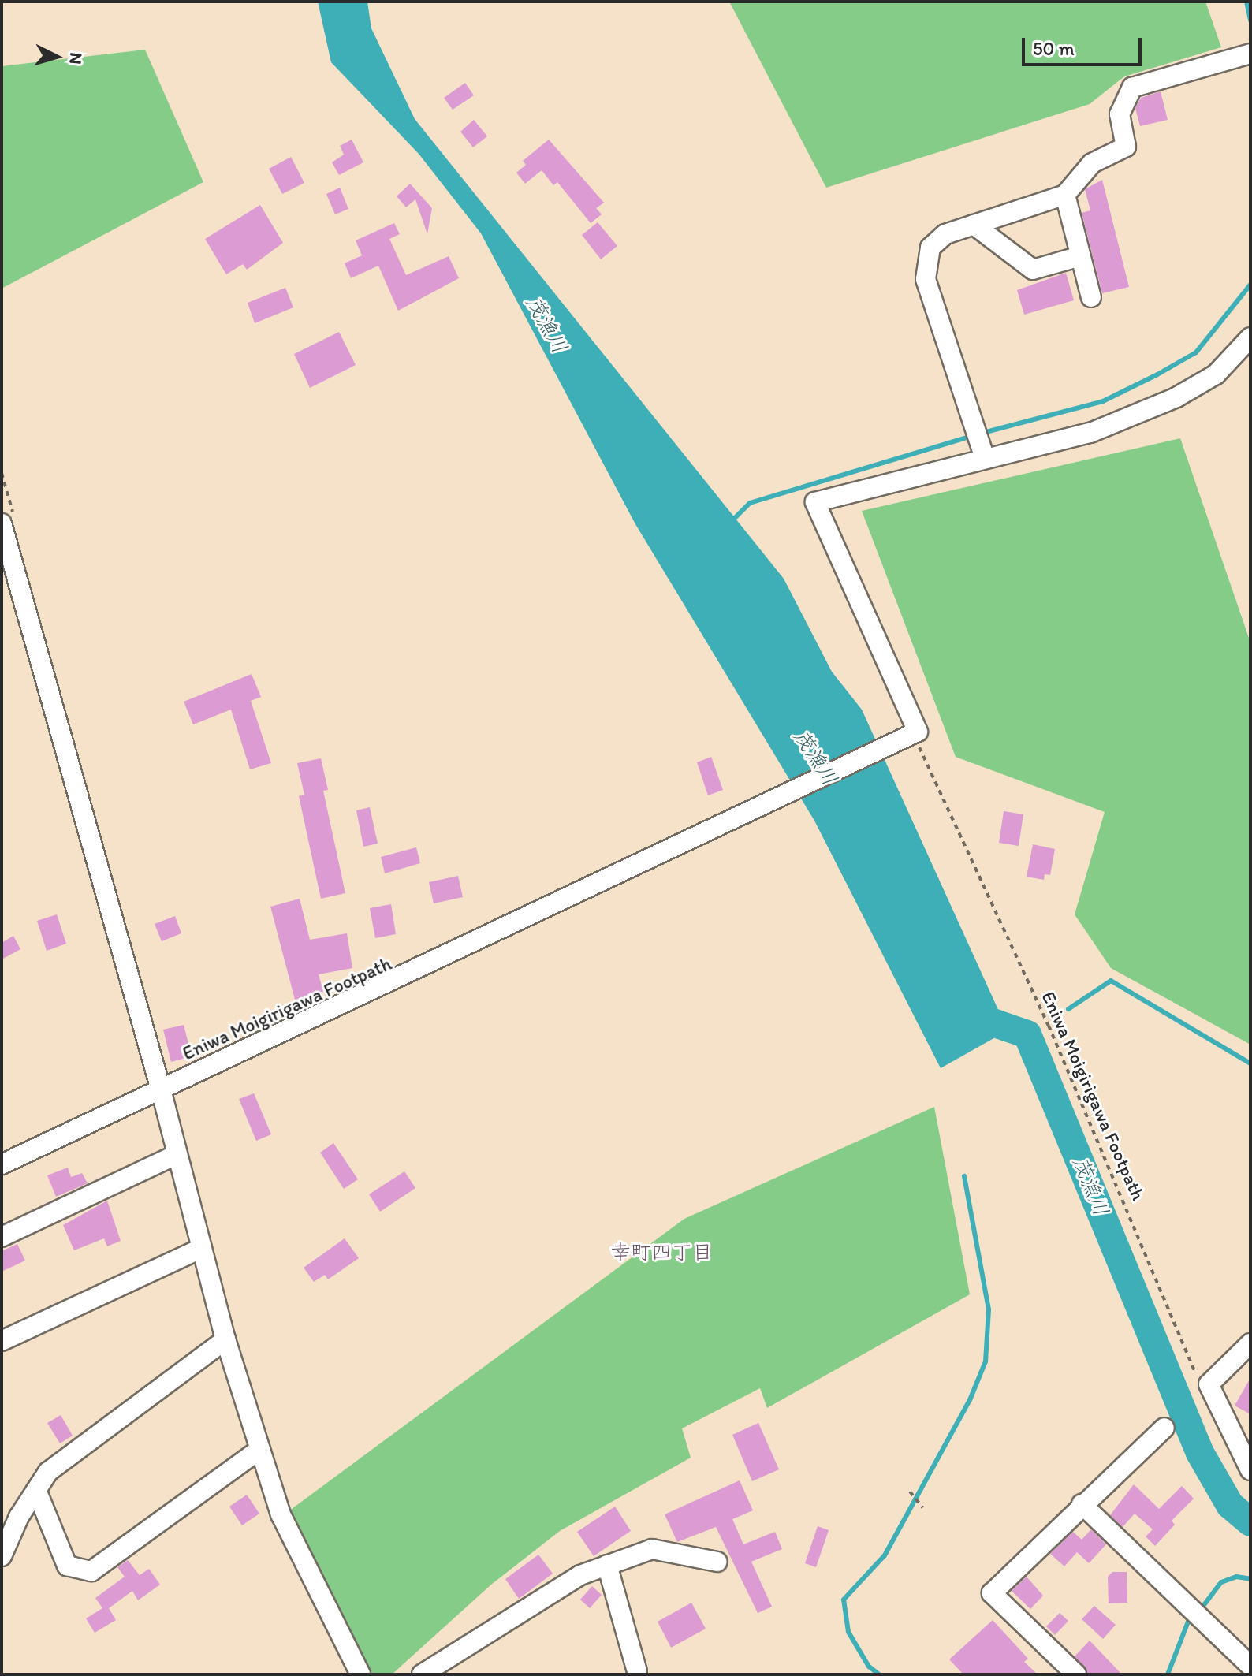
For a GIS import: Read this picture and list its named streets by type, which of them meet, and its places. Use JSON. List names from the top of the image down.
{
  "streets": {
    "path": ["Eniwa Moigirigawa Footpath"]
  },
  "districts": ["幸町四丁目"],
  "water": ["茂漁川"],
  "scale_bar": "50 m",
  "north": "right"
}
